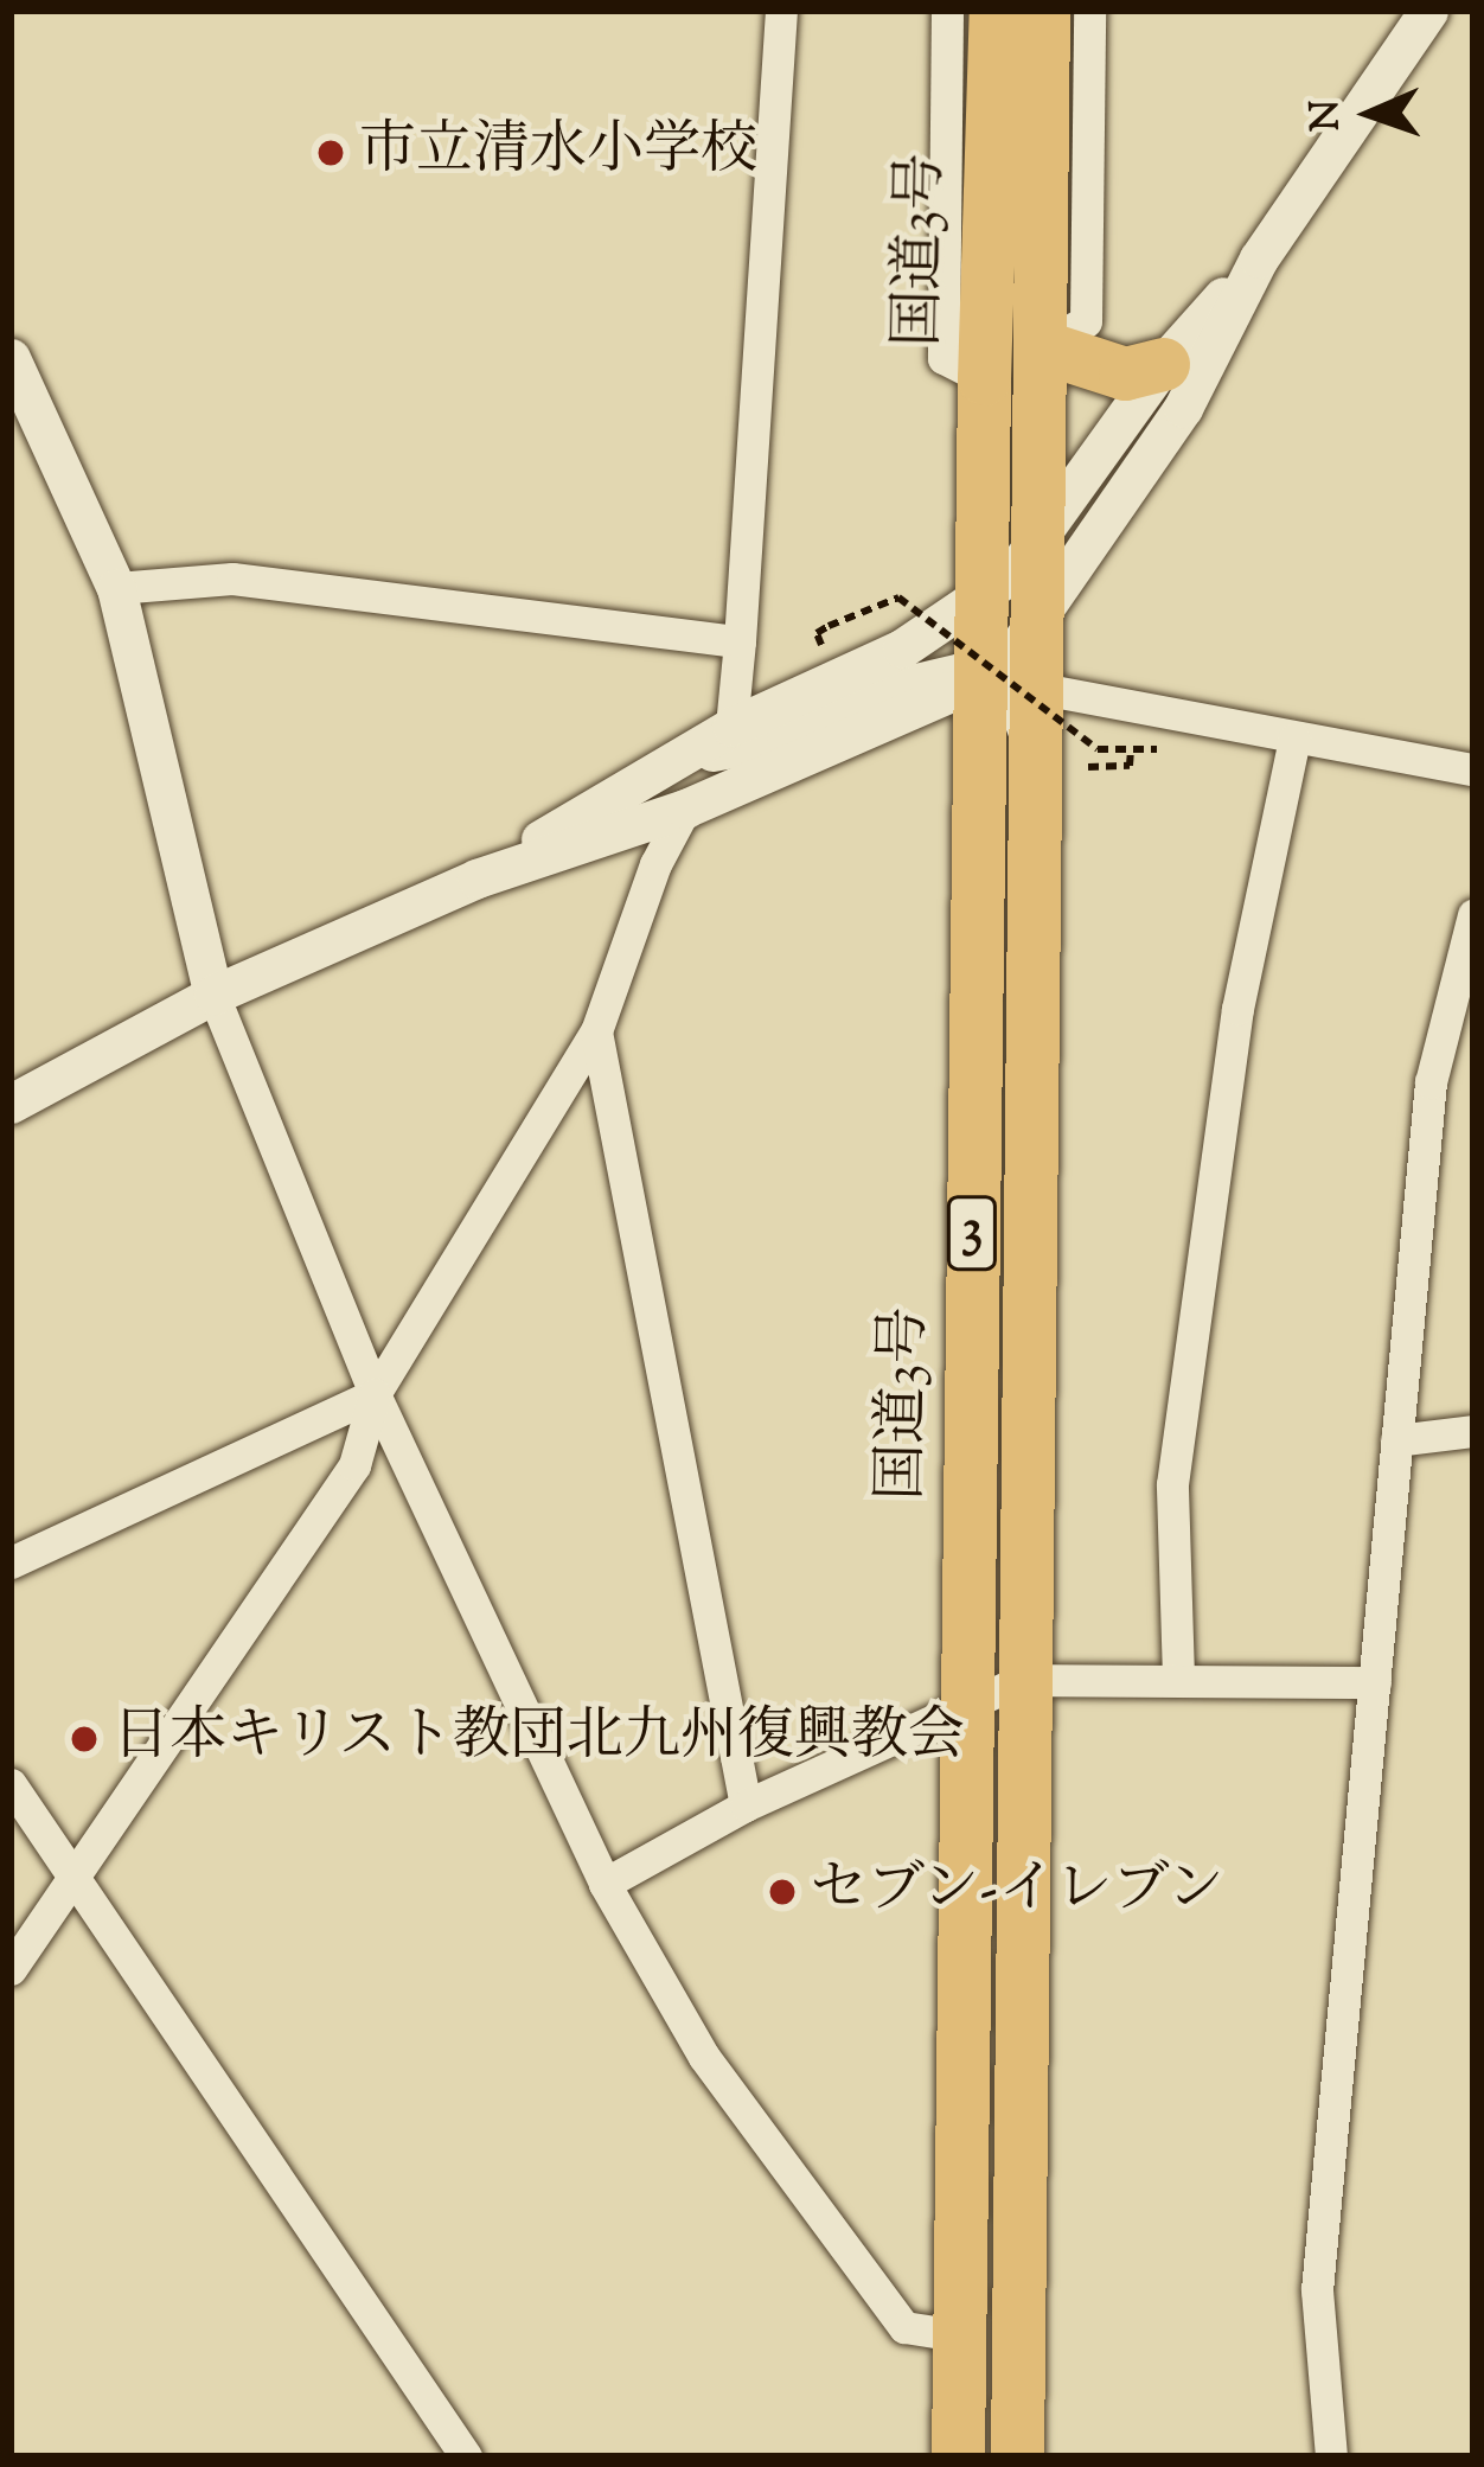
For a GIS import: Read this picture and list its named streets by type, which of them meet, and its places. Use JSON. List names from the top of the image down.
{
  "streets": {
    "highway": ["国道3号", "3"]
  },
  "places": ["市立清水小学校", "日本キリスト教団北九州復興教会", "セブン-イレブン"],
  "north": "left"
}
